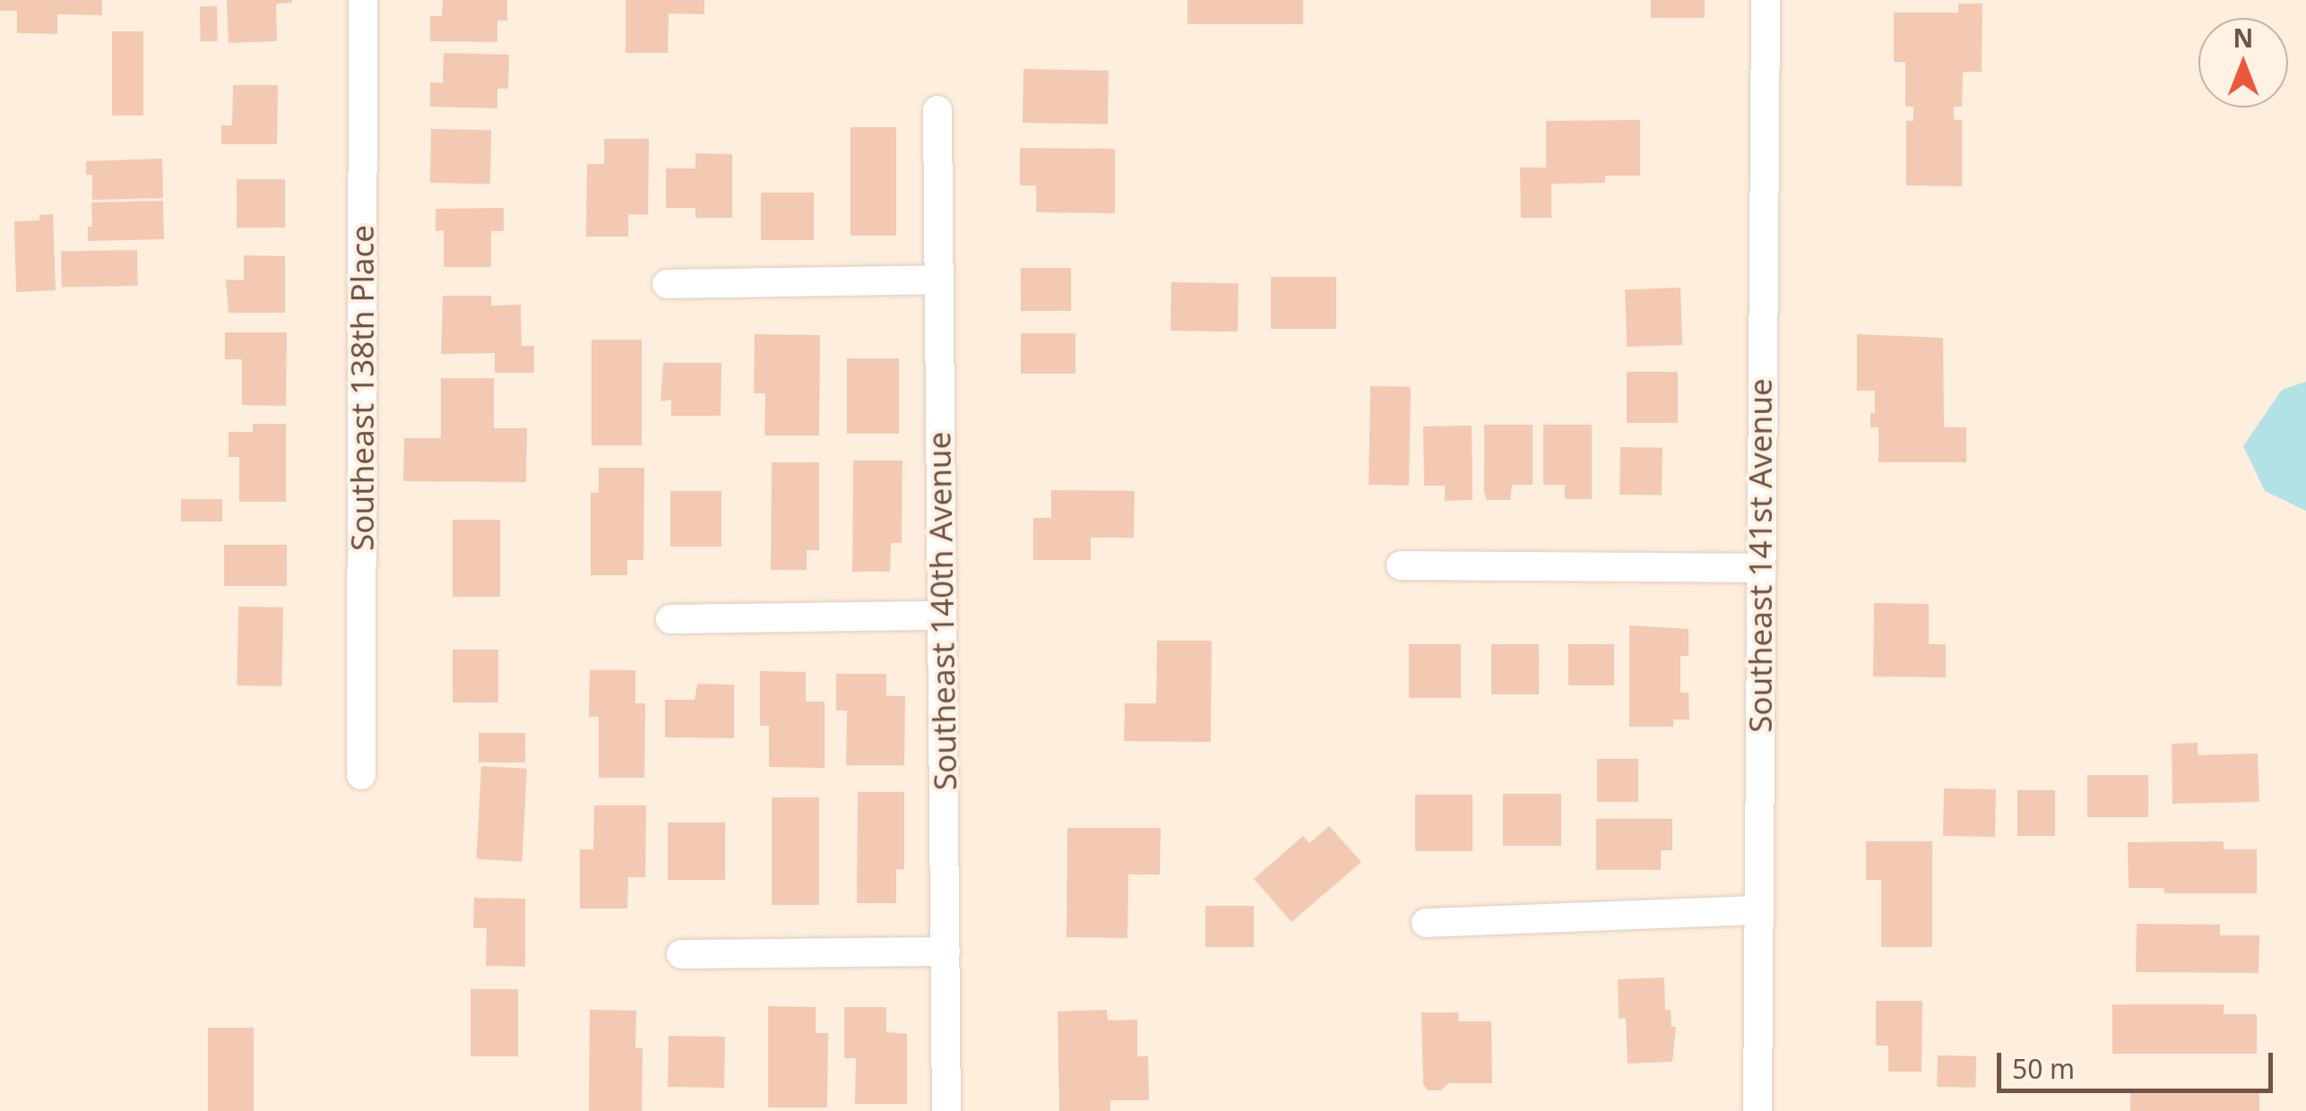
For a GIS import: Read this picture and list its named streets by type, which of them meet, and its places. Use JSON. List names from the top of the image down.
{
  "streets": {
    "street": ["Southeast 138th Place", "Southeast 141st Avenue", "Southeast 140th Avenue"]
  },
  "scale_bar": "50 m",
  "north": "top"
}
